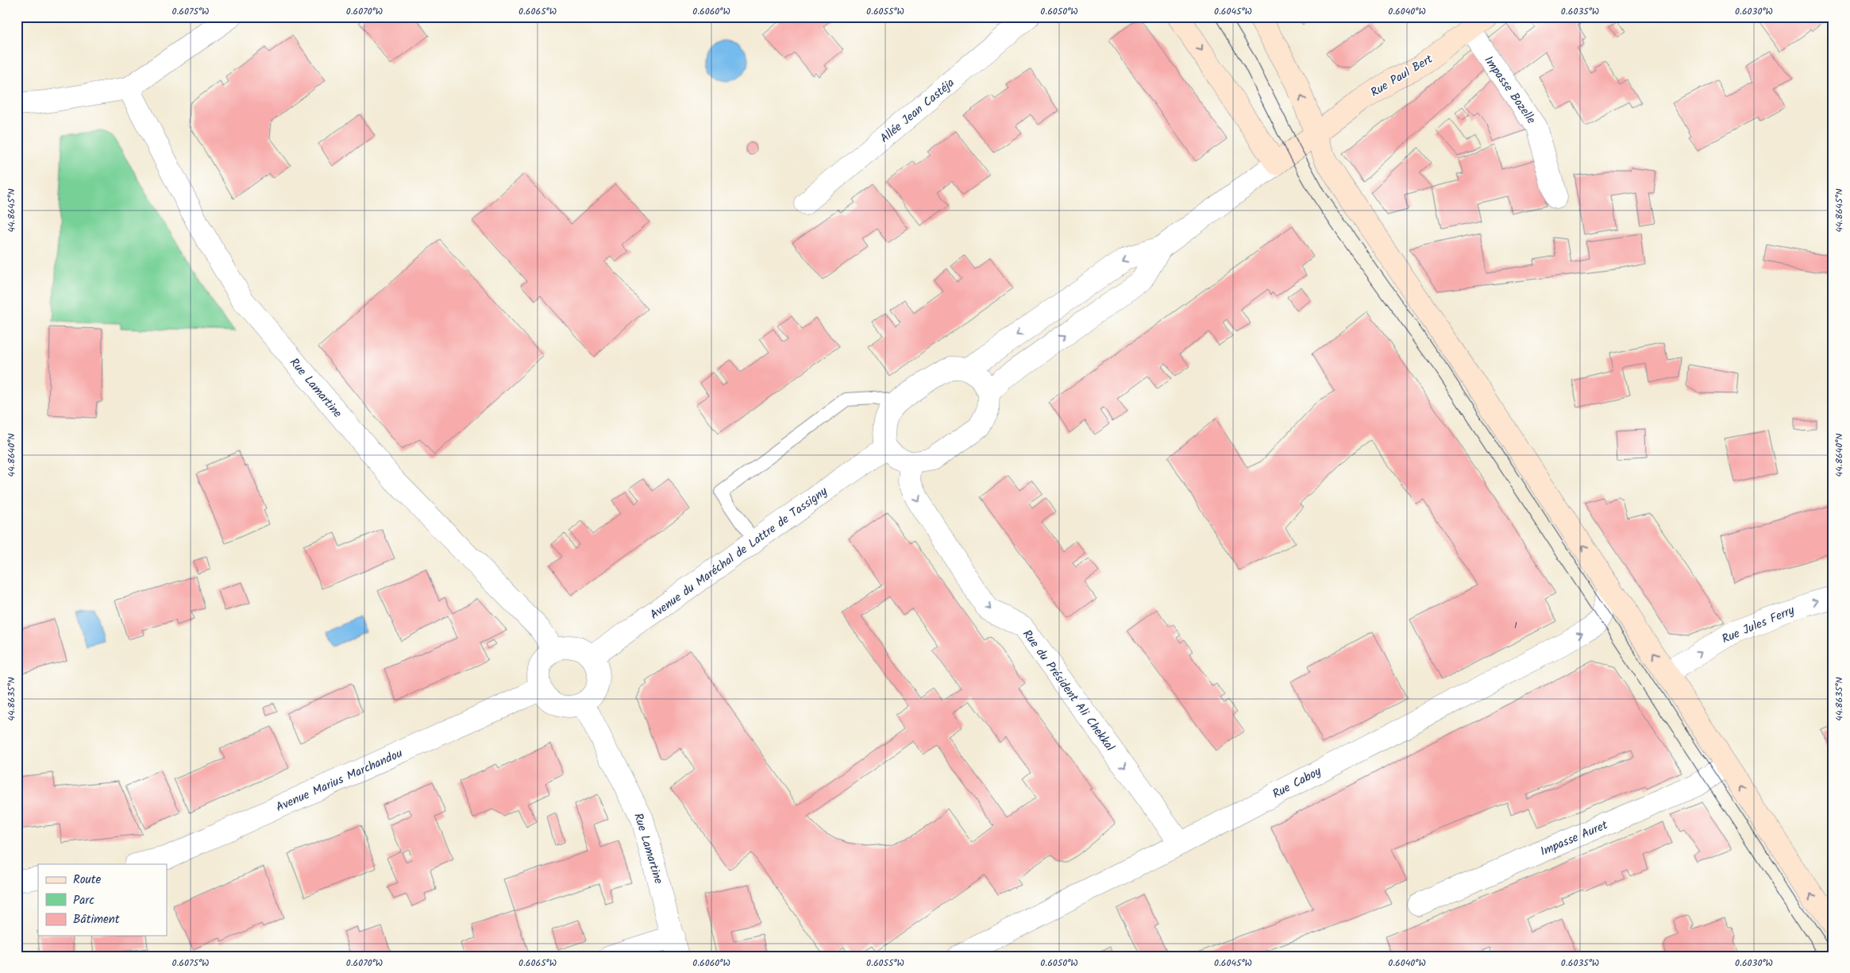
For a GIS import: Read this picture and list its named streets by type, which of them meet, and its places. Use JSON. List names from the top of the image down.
{
  "streets": {
    "main road": ["Rue Paul Bert"],
    "street": [
      "Impasse Bozelle",
      "Allée Jean Castéja",
      "Rue Lamartine",
      "Avenue du Maréchal de Lattre de Tassigny",
      "Rue Jules Ferry",
      "Rue du Président Ali Chekkal",
      "Avenue Marius Marchandou",
      "Rue Caboy",
      "Impasse Auret"
    ]
  },
  "crossings": [
    ["Rue Paul Bert", "Impasse Bozelle"],
    ["Rue Lamartine", "Avenue du Maréchal de Lattre de Tassigny"],
    ["Rue Lamartine", "Avenue Marius Marchandou"],
    ["Avenue du Maréchal de Lattre de Tassigny", "Rue du Président Ali Chekkal"],
    ["Avenue du Maréchal de Lattre de Tassigny", "Avenue Marius Marchandou"],
    ["Rue du Président Ali Chekkal", "Rue Caboy"]
  ],
  "one_way": ["Rue Jules Ferry", "Rue du Président Ali Chekkal", "Rue Caboy"],
  "house_numbers": ["1"],
  "legend": ["Route", "Parc", "Bâtiment"],
  "coordinates": [
    "0.6075°W",
    "0.6070°W",
    "0.6065°W",
    "0.6060°W",
    "0.6055°W",
    "0.6050°W",
    "0.6045°W",
    "0.6040°W",
    "0.6035°W",
    "0.6030°W",
    "44.8645°N",
    "44.8640°N",
    "44.8635°N"
  ]
}
